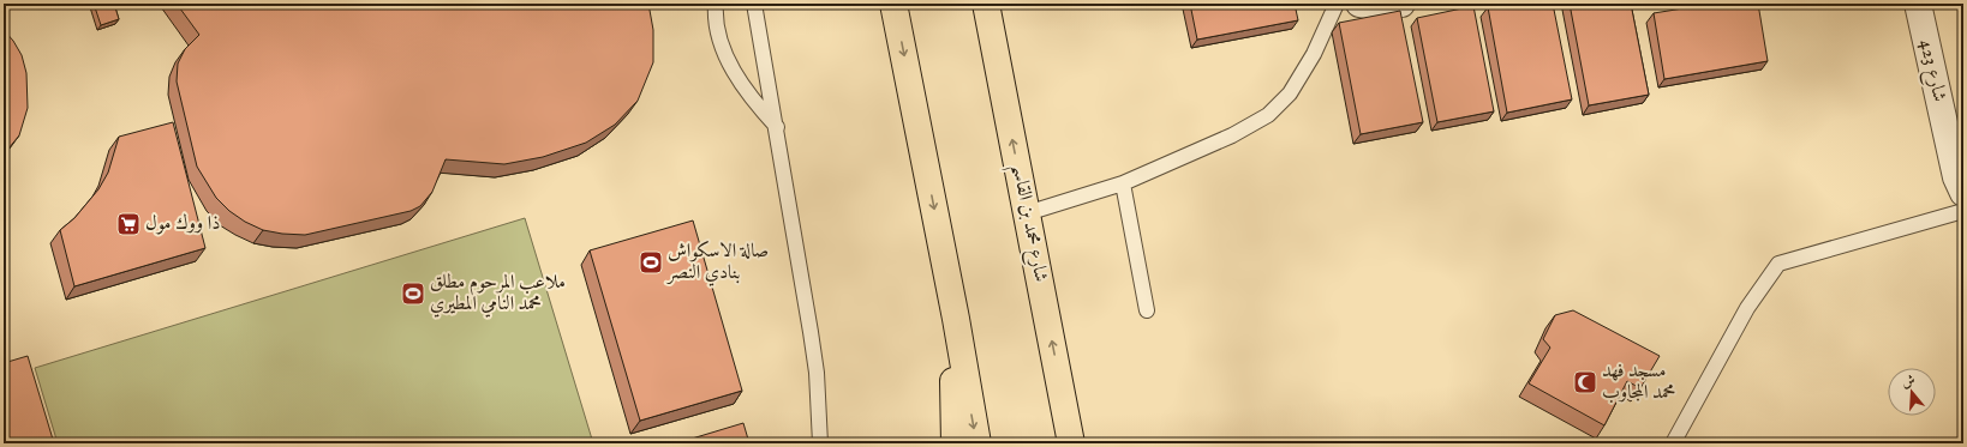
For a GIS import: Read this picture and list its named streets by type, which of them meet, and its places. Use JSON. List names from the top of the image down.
{
  "streets": {
    "main road": ["شارع محمد بن القاسم"],
    "street": ["شارع 423"]
  },
  "places": {
    "supermarket": ["ذا ووك مول"],
    "sports": ["صالة الاسكواش بنادي النصر", "ملاعب المرحوم مطلق محمد النامي المطيري"],
    "mosque": ["مسجد فهد محمد المجاوب"]
  },
  "north": "top"
}
